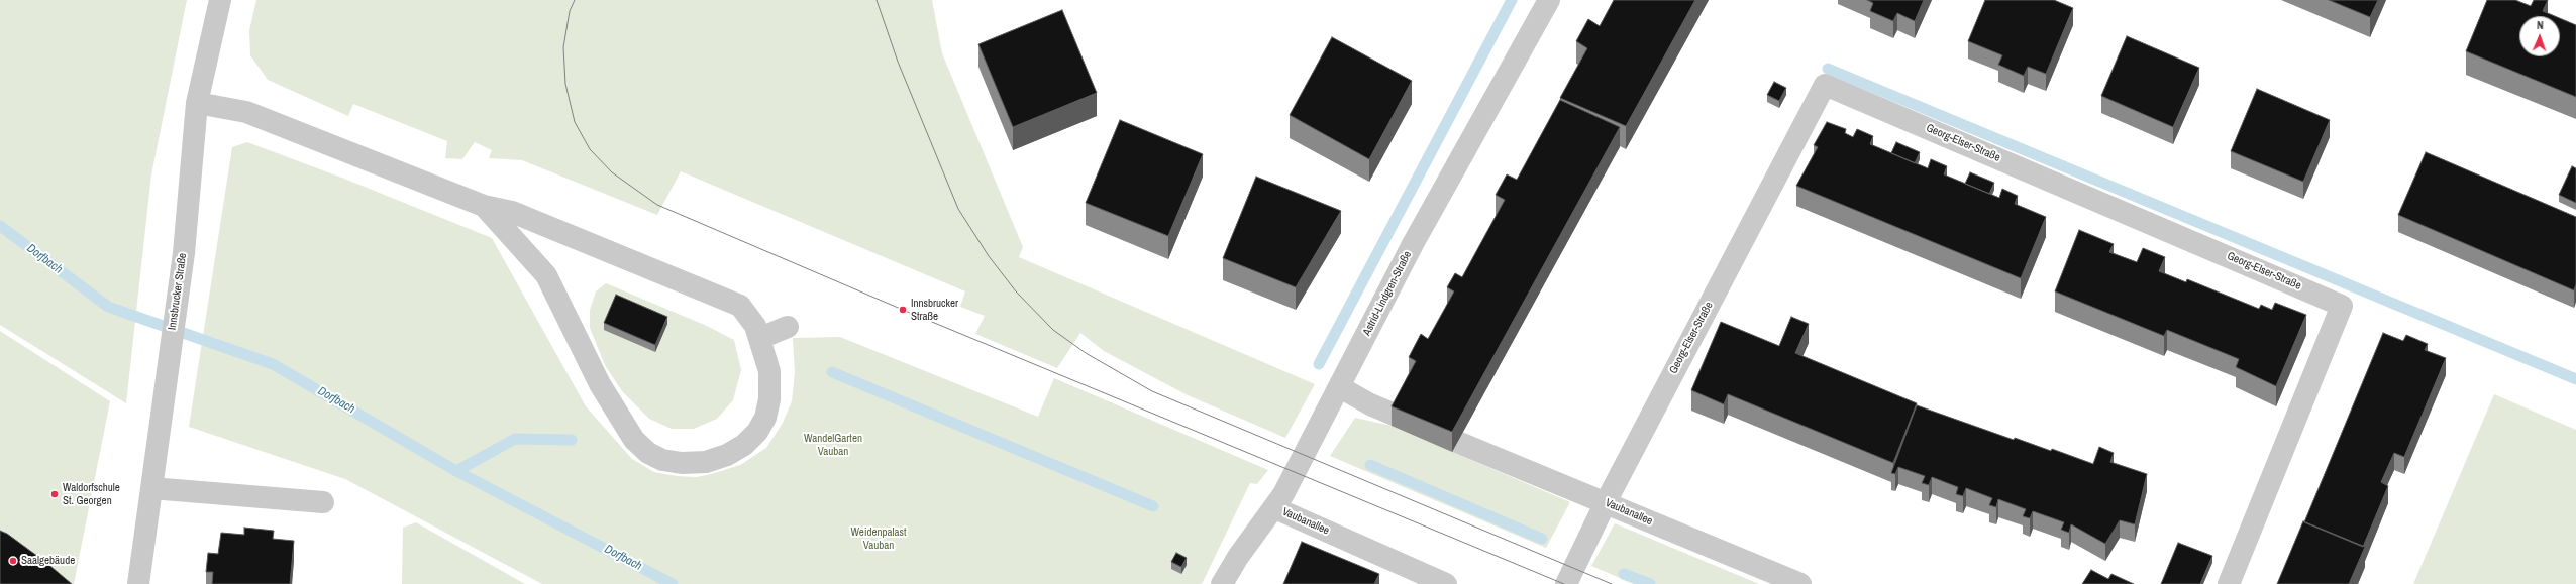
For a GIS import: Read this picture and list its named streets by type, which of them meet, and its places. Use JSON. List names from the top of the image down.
{
  "streets": {
    "street": [
      "Georg-Elser-Straße",
      "Innsbrucker Straße",
      "Astrid-Lindgren-Straße",
      "Vaubanallee"
    ]
  },
  "crossings": [
    ["Georg-Elser-Straße", "Vaubanallee"],
    ["Astrid-Lindgren-Straße", "Vaubanallee"]
  ],
  "water": ["Dorfbach"],
  "parks": ["WandelGarten Vauban", "Weidenpalast Vauban"],
  "places": ["Innsbrucker Straße", "Waldorfschule St. Georgen", "Saalgebäude"],
  "north": "top"
}
